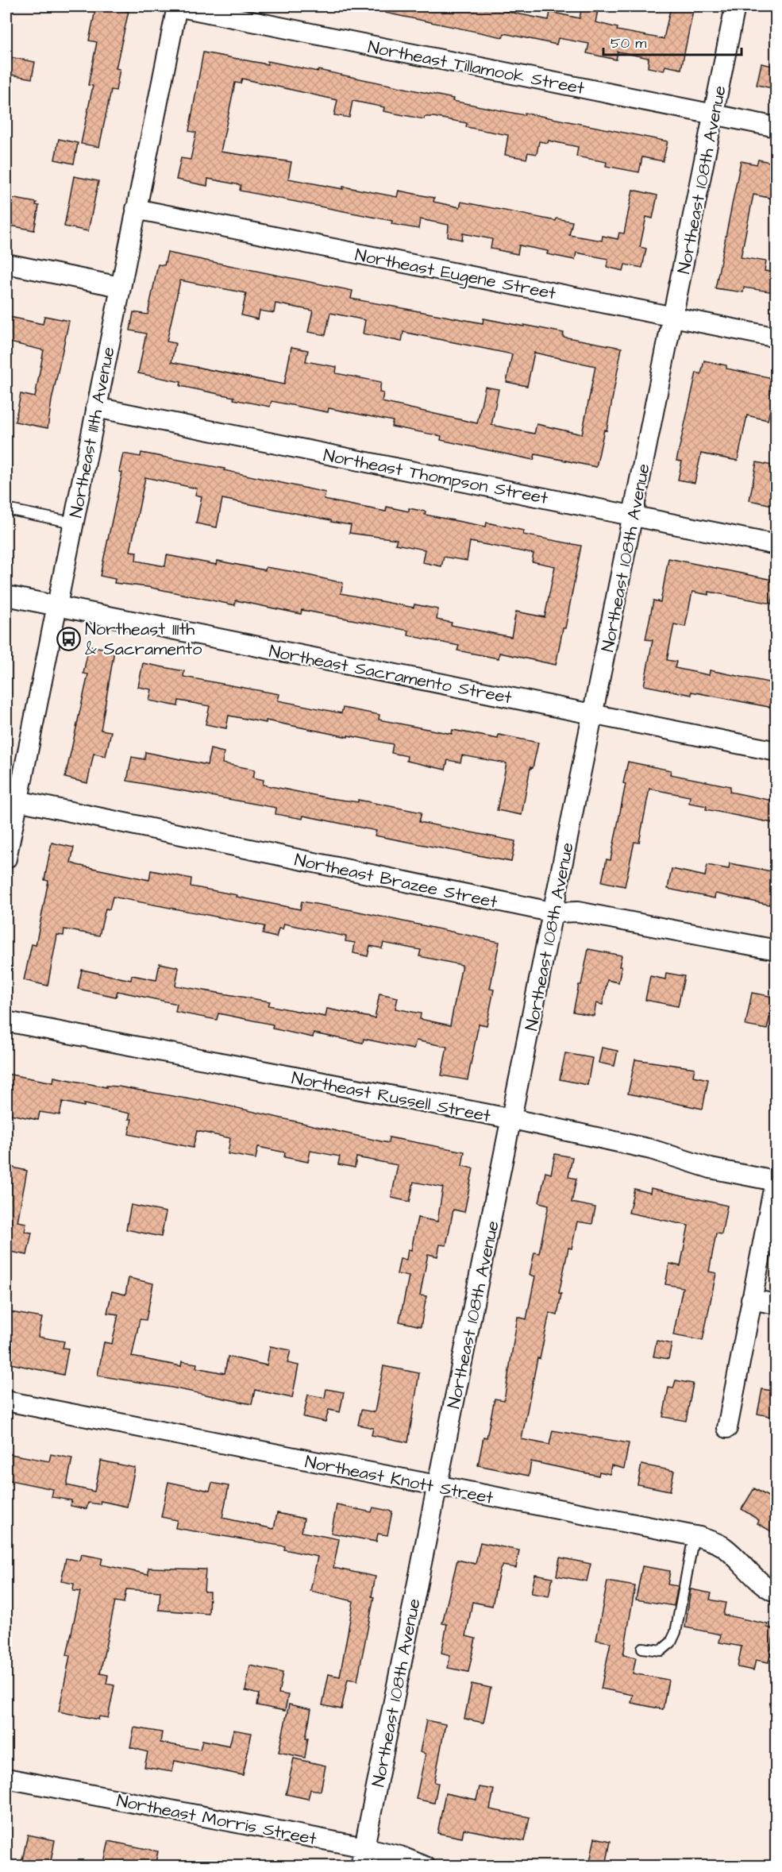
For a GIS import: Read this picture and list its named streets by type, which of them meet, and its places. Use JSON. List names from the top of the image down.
{
  "streets": {
    "street": [
      "Northeast Tillamook Street",
      "Northeast 108th Avenue",
      "Northeast Eugene Street",
      "Northeast 111th Avenue",
      "Northeast Thompson Street",
      "Northeast Sacramento Street",
      "Northeast Brazee Street",
      "Northeast Russell Street",
      "Northeast Knott Street",
      "Northeast Morris Street"
    ]
  },
  "crossings": [
    ["Northeast Tillamook Street", "Northeast 108th Avenue"],
    ["Northeast Tillamook Street", "Northeast 111th Avenue"],
    ["Northeast 108th Avenue", "Northeast Eugene Street"],
    ["Northeast 108th Avenue", "Northeast Thompson Street"],
    ["Northeast 108th Avenue", "Northeast Sacramento Street"],
    ["Northeast 108th Avenue", "Northeast Brazee Street"],
    ["Northeast 108th Avenue", "Northeast Russell Street"],
    ["Northeast 108th Avenue", "Northeast Knott Street"],
    ["Northeast 108th Avenue", "Northeast Morris Street"],
    ["Northeast Eugene Street", "Northeast 111th Avenue"],
    ["Northeast 111th Avenue", "Northeast Thompson Street"],
    ["Northeast 111th Avenue", "Northeast Sacramento Street"],
    ["Northeast 111th Avenue", "Northeast Brazee Street"]
  ],
  "places": {
    "bus stop": ["Northeast 111th & Sacramento"]
  },
  "scale_bar": "50 m"
}
